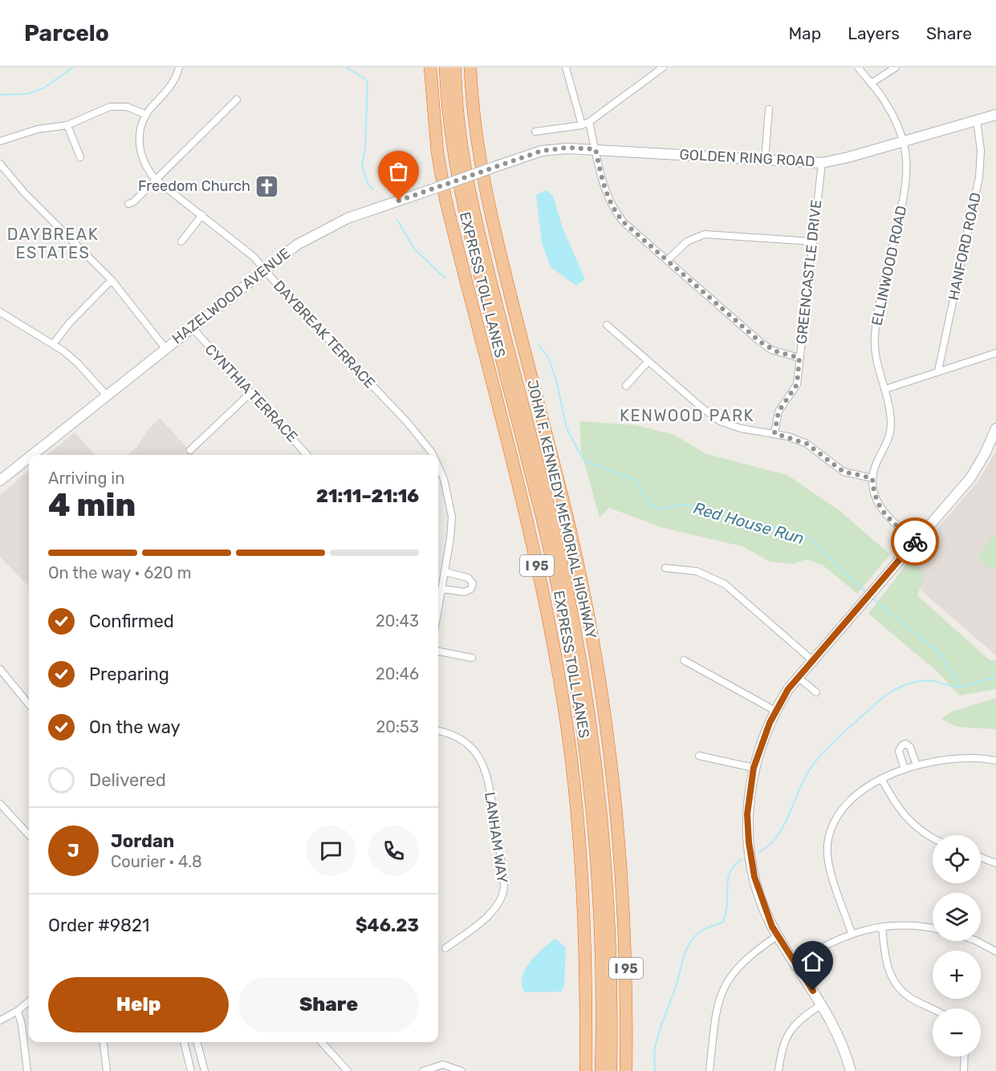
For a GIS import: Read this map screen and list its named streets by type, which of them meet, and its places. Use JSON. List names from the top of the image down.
{
  "streets": {
    "highway": ["EXPRESS TOLL LANES", "JOHN F. KENNEDY MEMORIAL HIGHWAY", "I 95"],
    "street": [
      "GOLDEN RING ROAD",
      "HANFORD ROAD",
      "ELLINWOOD ROAD",
      "GREENCASTLE DRIVE",
      "HAZELWOOD AVENUE",
      "DAYBREAK TERRACE",
      "CYNTHIA TERRACE",
      "LANHAM WAY"
    ]
  },
  "crossings": [
    ["GOLDEN RING ROAD", "HANFORD ROAD"],
    ["GOLDEN RING ROAD", "ELLINWOOD ROAD"],
    ["GOLDEN RING ROAD", "GREENCASTLE DRIVE"],
    ["GOLDEN RING ROAD", "HAZELWOOD AVENUE"],
    ["HAZELWOOD AVENUE", "DAYBREAK TERRACE"],
    ["HAZELWOOD AVENUE", "CYNTHIA TERRACE"]
  ],
  "districts": ["DAYBREAK ESTATES", "KENWOOD PARK"],
  "water": ["Red House Run"],
  "places": {
    "church": ["Freedom Church"]
  },
  "page": {
    "header": "Parcelo",
    "nav": ["Map", "Layers", "Share"],
    "heading": ["4 min", "Arriving in", "21:11–21:16"],
    "panel": [
      "Jordan",
      "Courier · 4.8",
      "Order #9821",
      "$46.23"
    ],
    "bar": "On the way · 620 m",
    "list": [
      ["Confirmed", "20:43"],
      ["Preparing", "20:46"],
      ["On the way", "20:53"],
      "Delivered"
    ],
    "round": "J",
    "map_buttons": ["+", "−"],
    "buttons": ["Help", "Share"]
  }
}
